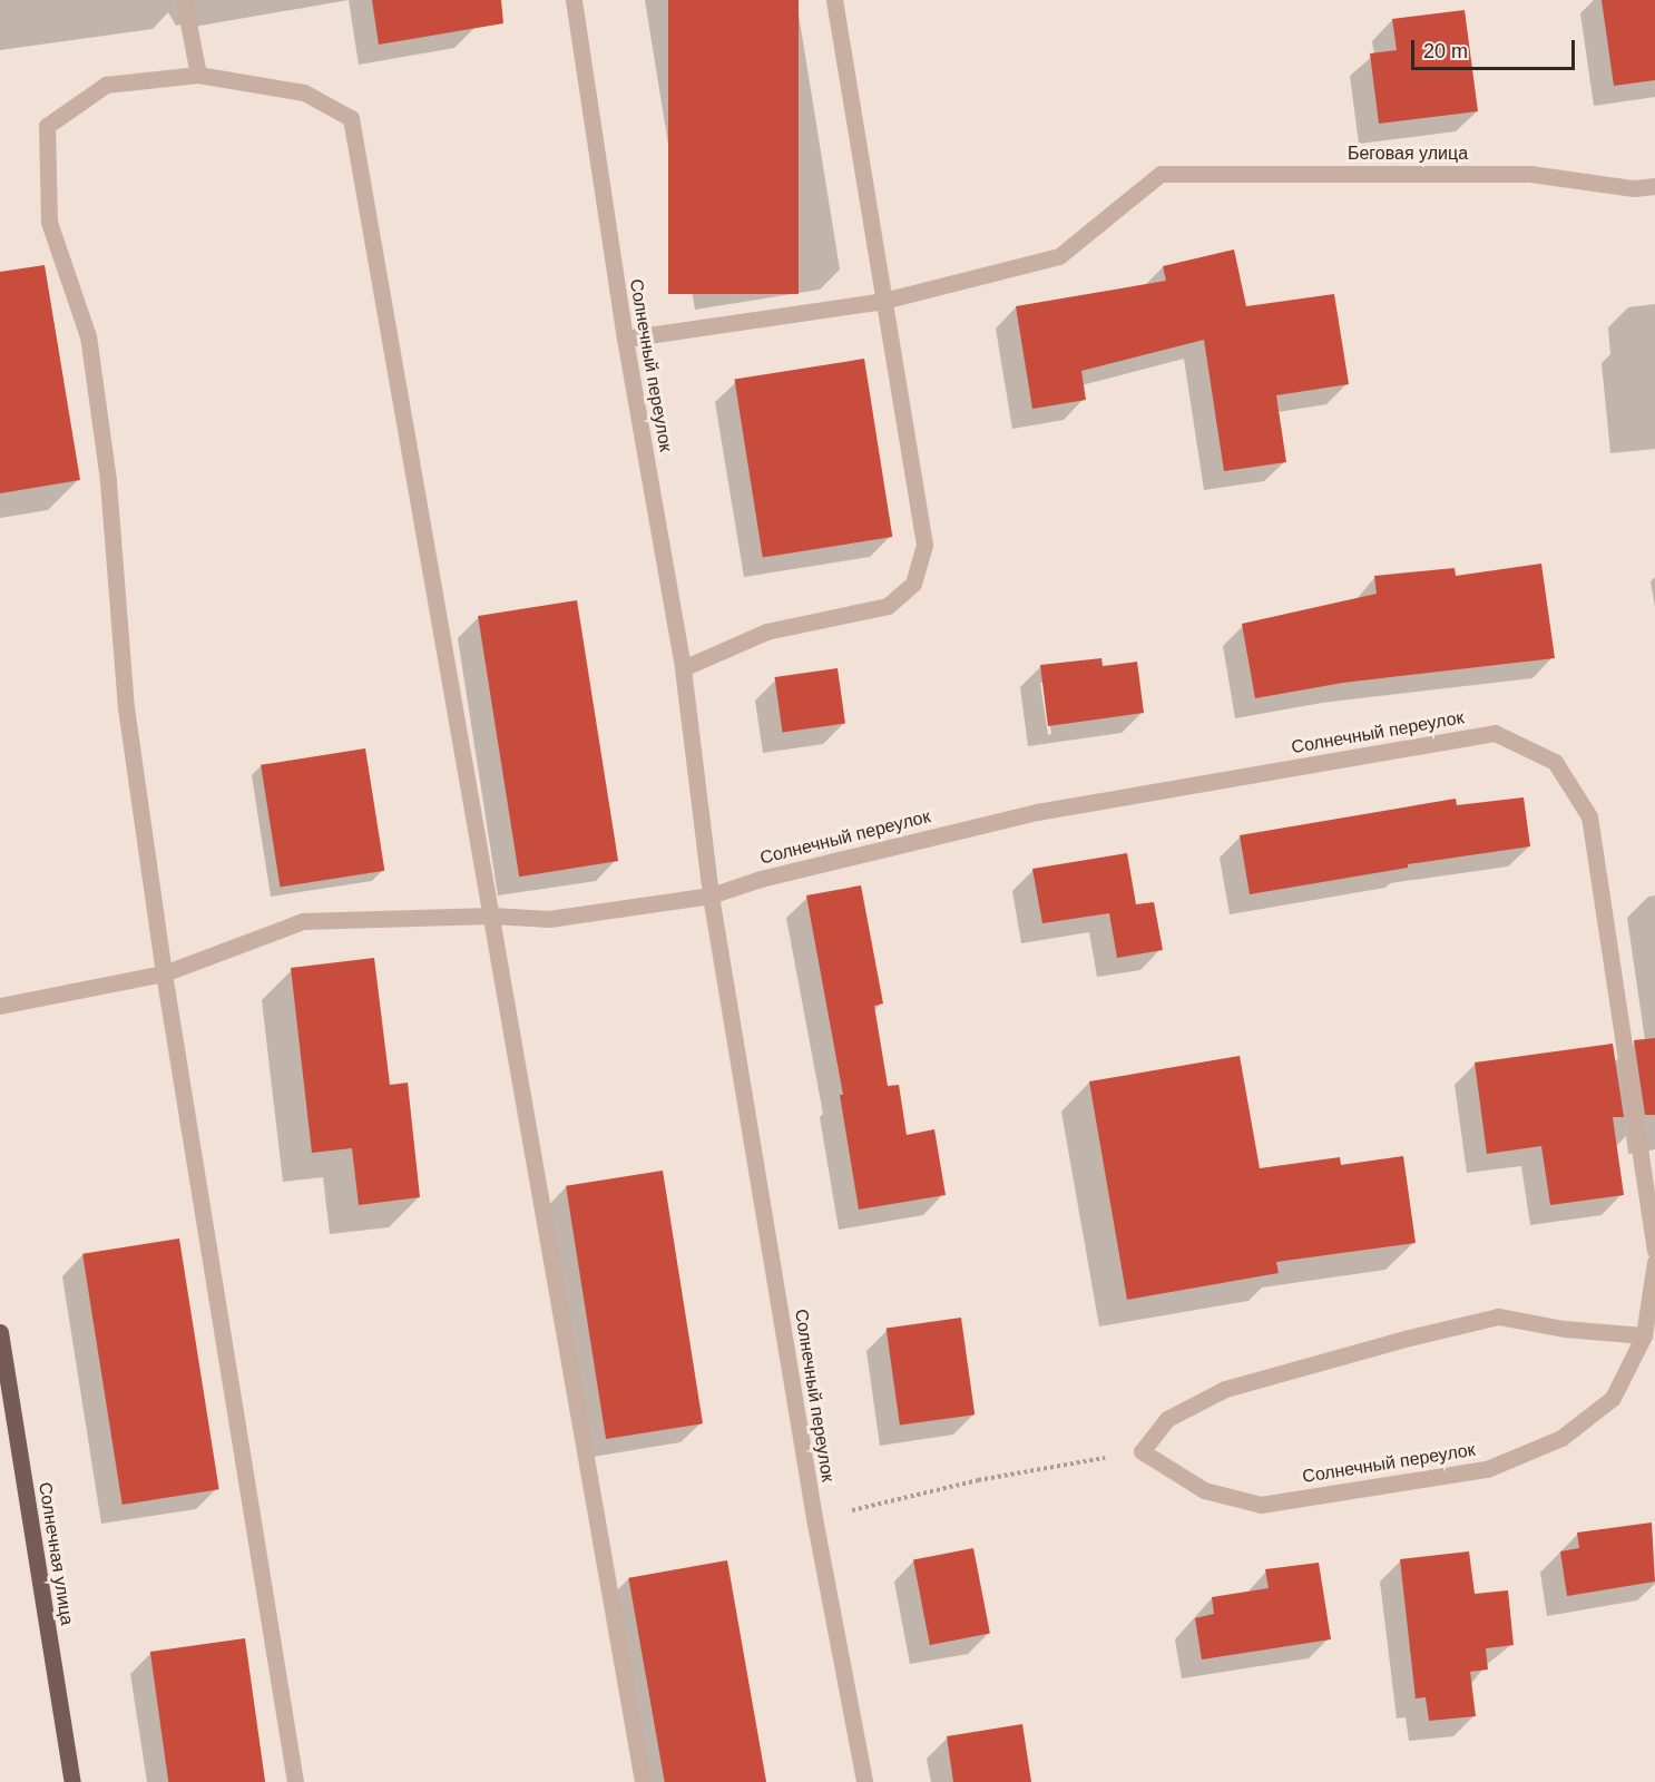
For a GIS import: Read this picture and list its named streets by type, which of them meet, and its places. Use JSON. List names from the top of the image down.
{
  "streets": {
    "main road": ["Солнечная улица"],
    "street": ["Беговая улица", "Солнечный переулок"]
  },
  "scale_bar": "20 m"
}
